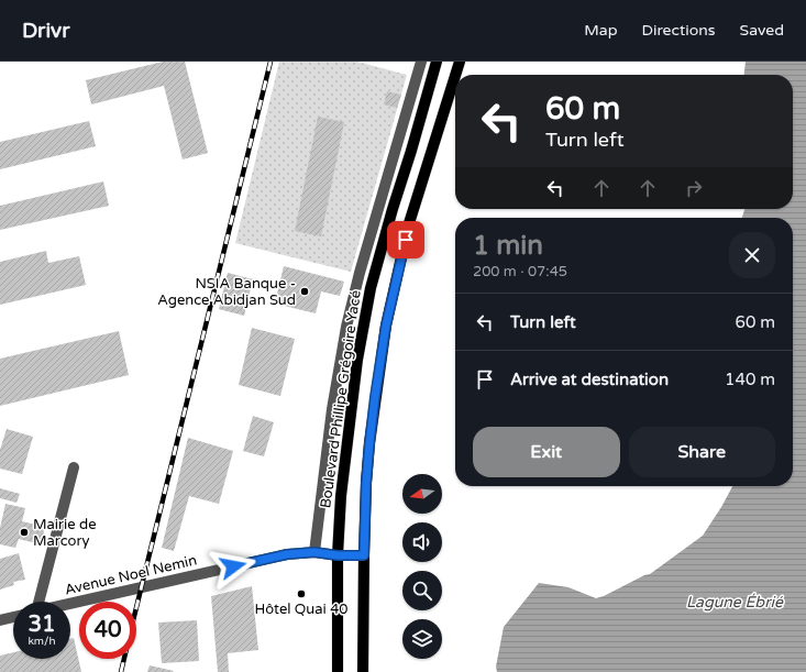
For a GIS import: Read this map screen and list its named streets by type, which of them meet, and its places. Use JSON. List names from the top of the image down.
{
  "streets": {
    "main road": ["Boulevard Phillipe Grégoire Yacé"],
    "street": ["Avenue Noel Nemin"]
  },
  "crossings": [
    ["Boulevard Phillipe Grégoire Yacé", "Avenue Noel Nemin"]
  ],
  "water": ["Lagune Ébrié"],
  "places": ["NSIA Banque - Agence Abidjan Sud", "Mairie de Marcory", "Hôtel Quai 40"],
  "north": "left",
  "page": {
    "header": "Drivr",
    "nav": ["Map", "Directions", "Saved"],
    "turn": ["60 m", "Turn left"],
    "heading": ["1 min", "200 m · 07:45"],
    "list": [
      {
        "name": "Turn left",
        "value": "60 m"
      },
      {
        "name": "Arrive at destination",
        "value": "140 m"
      }
    ],
    "buttons": ["Exit", "Share"],
    "speed": "31 km/h",
    "limit": "40"
  }
}
